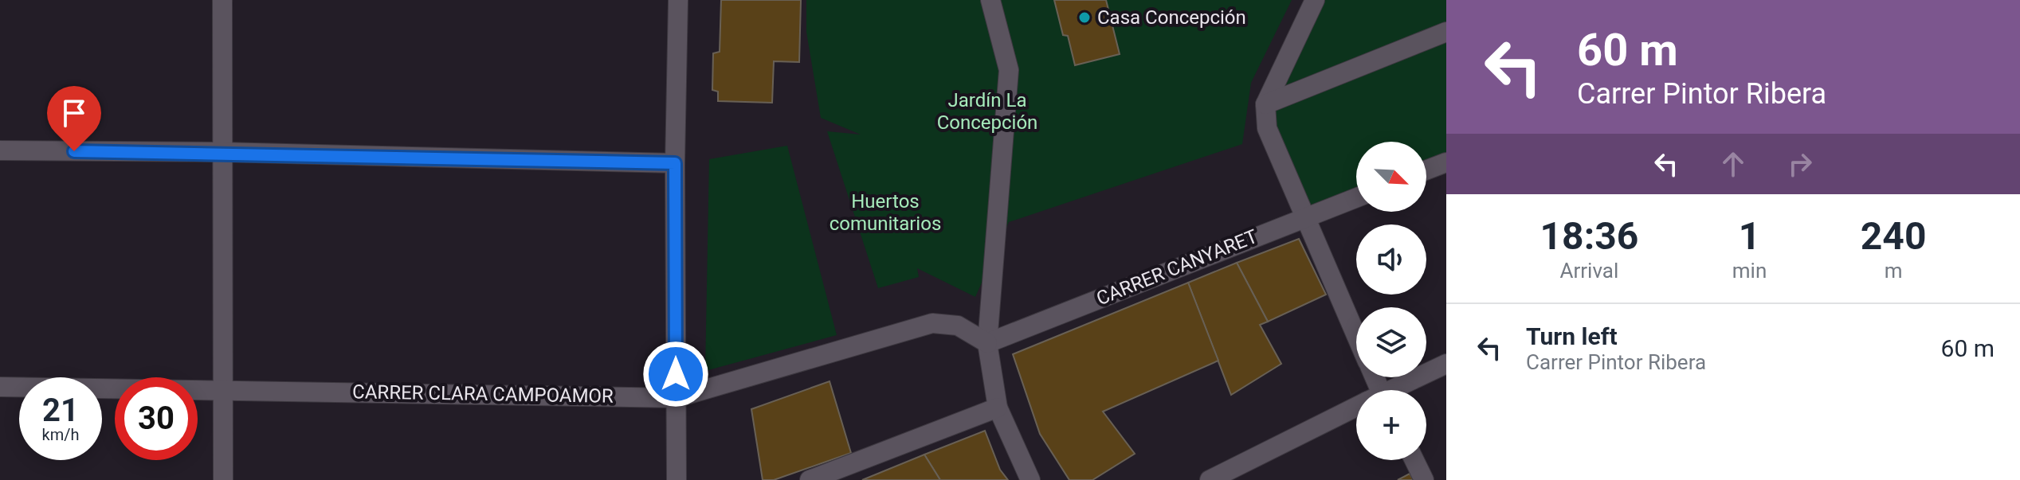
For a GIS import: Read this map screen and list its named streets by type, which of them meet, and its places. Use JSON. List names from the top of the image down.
{
  "streets": {
    "street": ["CARRER CANYARET", "CARRER CLARA CAMPOAMOR"]
  },
  "crossings": [
    ["CARRER CANYARET", "CARRER CLARA CAMPOAMOR"]
  ],
  "parks": ["Jardín La Concepción", "Huertos comunitarios"],
  "places": ["Casa Concepción"],
  "north": "bottom right",
  "page": {
    "turn": ["60 m", "Carrer Pintor Ribera"],
    "map_buttons": "+",
    "eta": [
      "18:36",
      "Arrival",
      "1",
      "min",
      "240",
      "m"
    ],
    "list": [
      {
        "name": "Turn left",
        "note": "Carrer Pintor Ribera",
        "value": "60 m"
      }
    ],
    "speed": "21 km/h",
    "limit": "30"
  }
}
